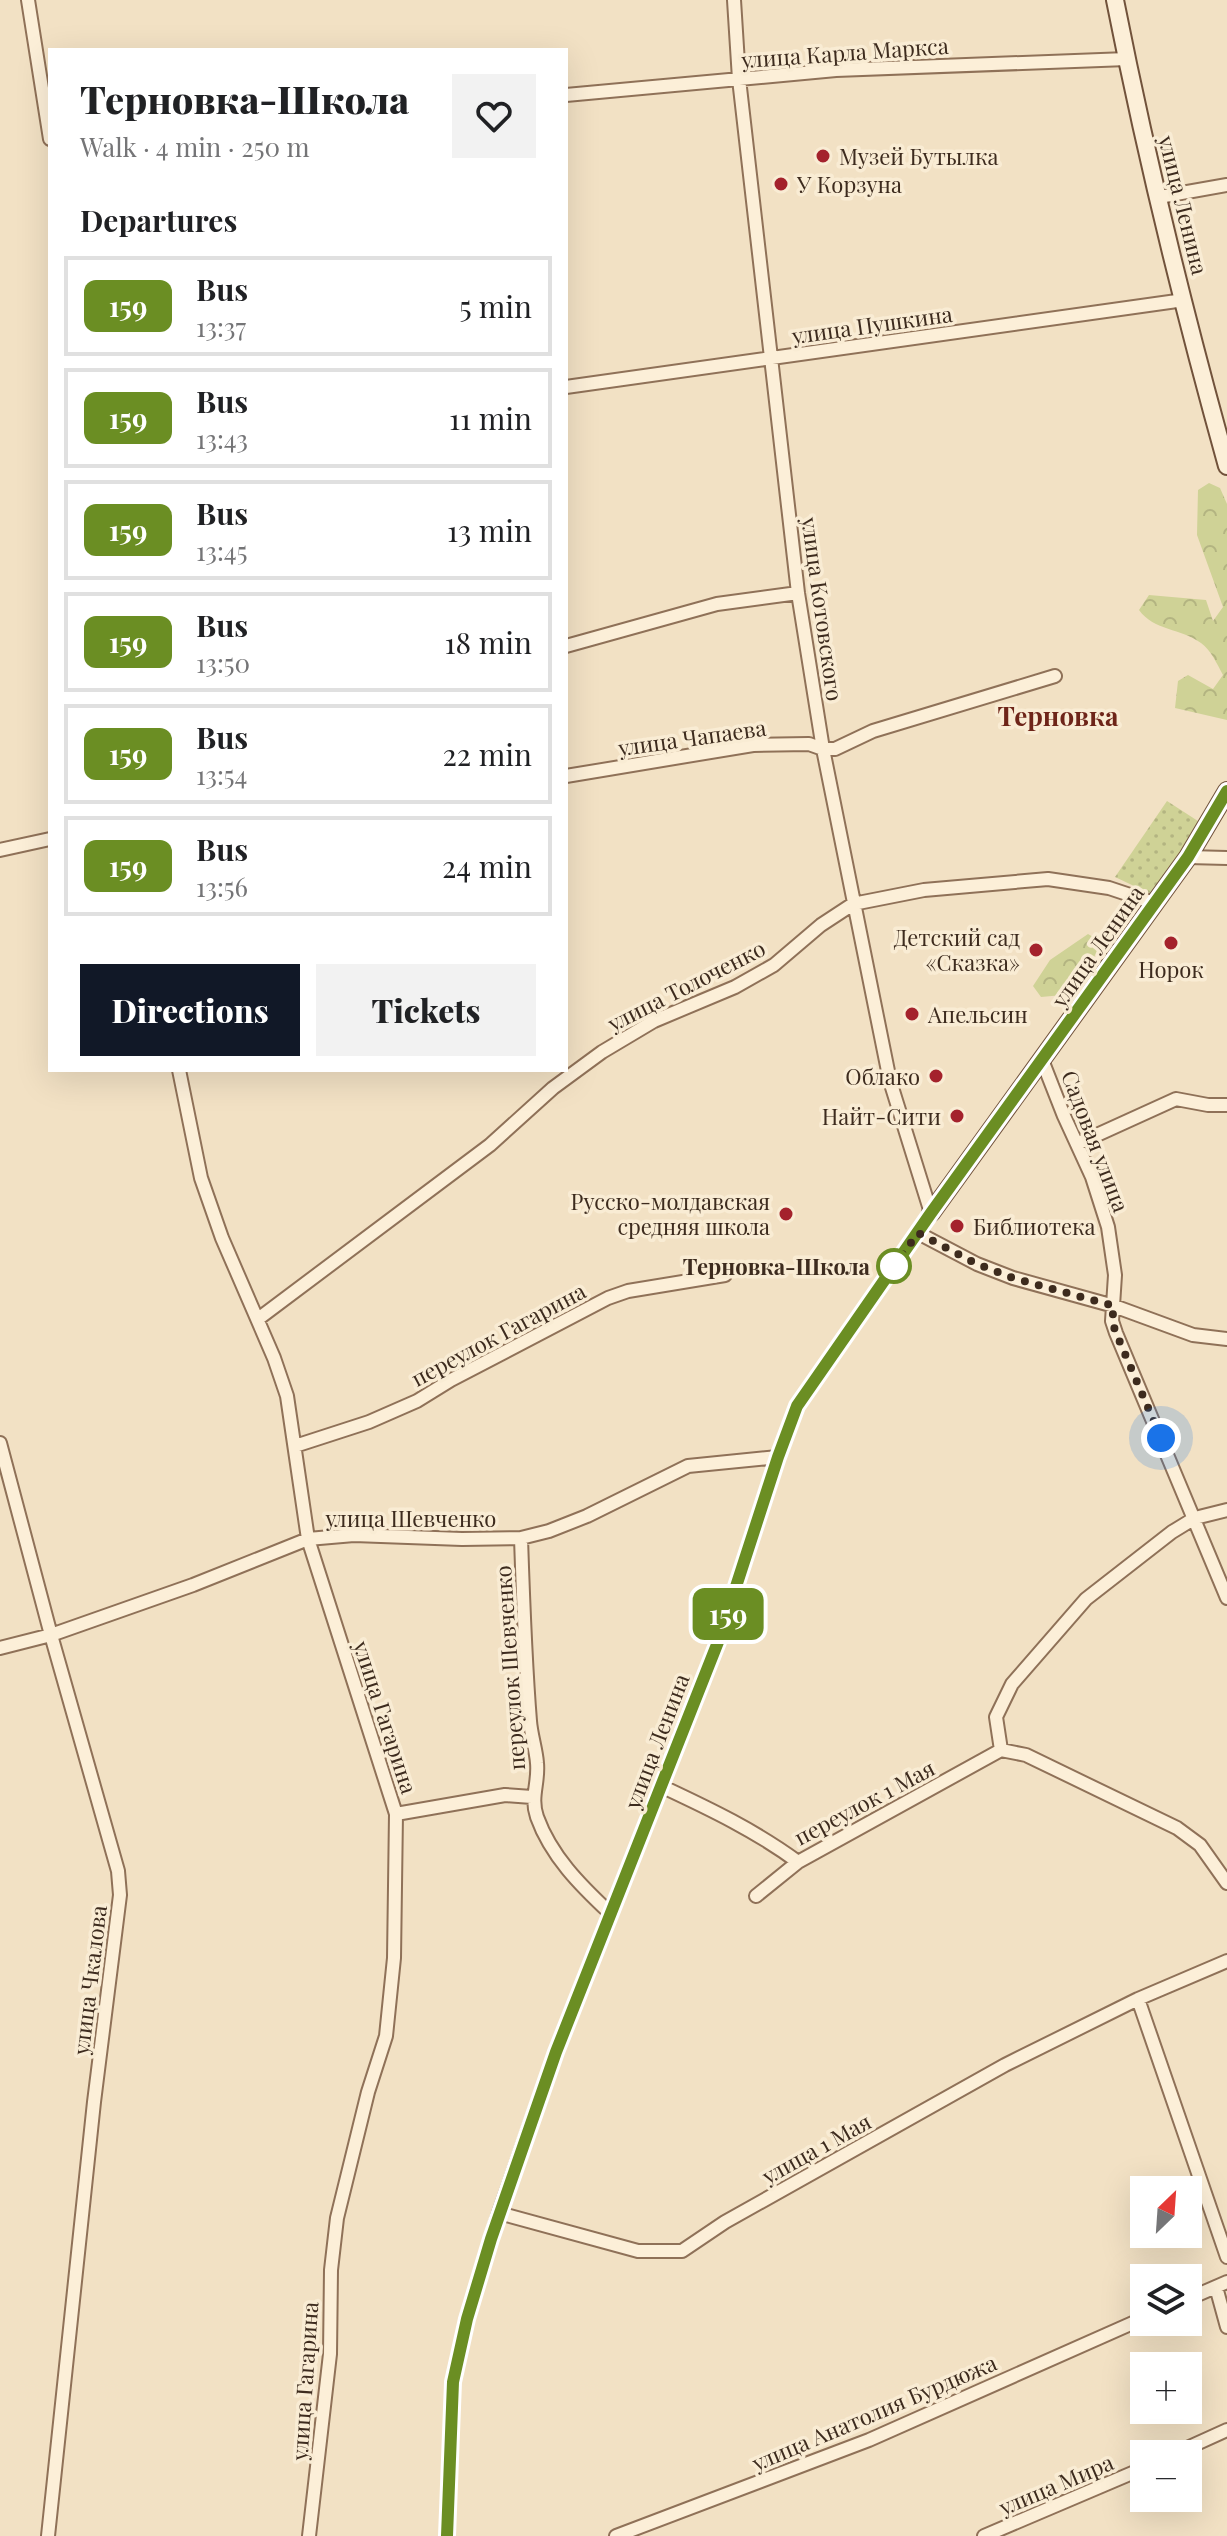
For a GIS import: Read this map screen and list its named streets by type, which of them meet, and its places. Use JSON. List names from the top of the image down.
{
  "streets": {
    "street": [
      "улица Карла Маркса",
      "улица Ленина",
      "улица Пушкина",
      "улица Котовского",
      "улица Чапаева",
      "улица Толоченко",
      "Садовая улица",
      "переулок Гагарина",
      "улица Шевченко",
      "переулок Шевченко",
      "улица Гагарина",
      "переулок 1 Мая",
      "улица Чкалова",
      "улица 1 Мая",
      "улица Анатолия Бурдюжа",
      "улица Мира"
    ]
  },
  "crossings": [
    ["улица Карла Маркса", "улица Ленина"],
    ["улица Карла Маркса", "улица Котовского"],
    ["улица Ленина", "улица Пушкина"],
    ["улица Ленина", "улица Котовского"],
    ["улица Ленина", "улица Толоченко"],
    ["улица Ленина", "Садовая улица"],
    ["улица Ленина", "улица Шевченко"],
    ["улица Ленина", "переулок Шевченко"],
    ["улица Ленина", "переулок 1 Мая"],
    ["улица Ленина", "улица 1 Мая"],
    ["улица Пушкина", "улица Котовского"],
    ["улица Котовского", "улица Чапаева"],
    ["улица Котовского", "улица Толоченко"],
    ["улица Толоченко", "улица Гагарина"],
    ["переулок Гагарина", "улица Гагарина"],
    ["улица Шевченко", "переулок Шевченко"],
    ["улица Шевченко", "улица Гагарина"],
    ["улица Шевченко", "улица Чкалова"]
  ],
  "districts": ["Терновка"],
  "places": [
    "Музей Бутылка",
    "У Корзуна",
    "Норок",
    "Детский сад «Сказка»",
    "Апельсин",
    "Облако",
    "Найт-Сити",
    "Русско-молдавская средняя школа",
    "Библиотека",
    "Терновка-Школа"
  ],
  "lines": ["bus line 159"],
  "north": "top right",
  "page": {
    "on_map": "159",
    "heading": [
      ["Терновка-Школа", "Walk · 4 min · 250 m"],
      "Departures"
    ],
    "list": [
      {
        "mark": "159",
        "name": "Bus",
        "note": "13:37",
        "value": "5 min"
      },
      {
        "mark": "159",
        "name": "Bus",
        "note": "13:43",
        "value": "11 min"
      },
      {
        "mark": "159",
        "name": "Bus",
        "note": "13:45",
        "value": "13 min"
      },
      {
        "mark": "159",
        "name": "Bus",
        "note": "13:50",
        "value": "18 min"
      },
      {
        "mark": "159",
        "name": "Bus",
        "note": "13:54",
        "value": "22 min"
      },
      {
        "mark": "159",
        "name": "Bus",
        "note": "13:56",
        "value": "24 min"
      }
    ],
    "buttons": ["Directions", "Tickets"],
    "map_buttons": ["+", "−"]
  }
}
